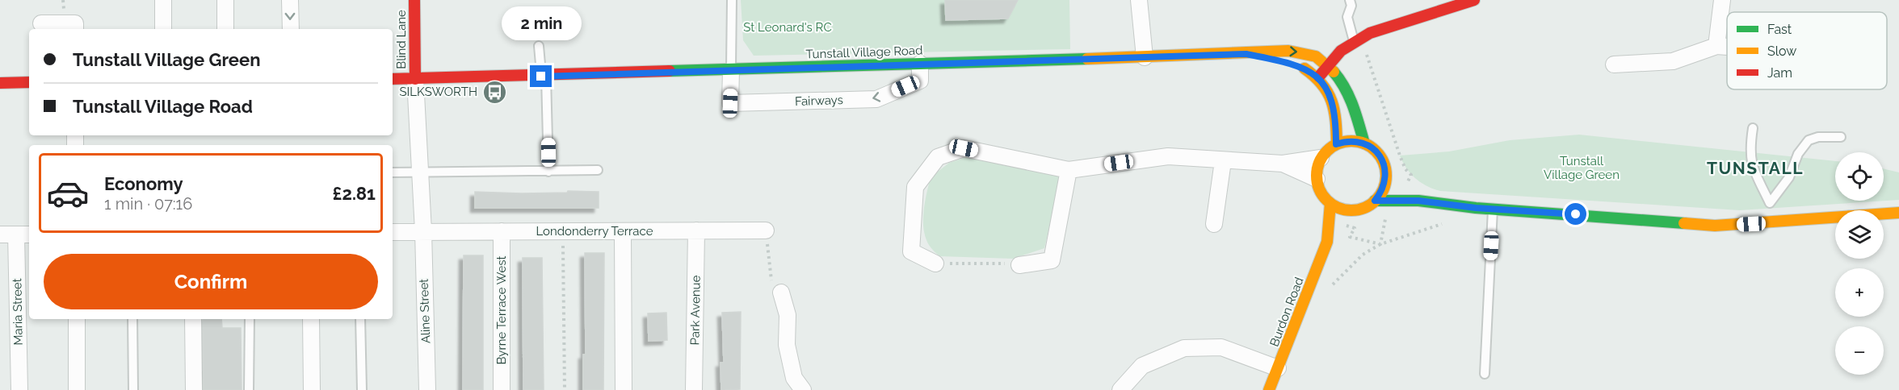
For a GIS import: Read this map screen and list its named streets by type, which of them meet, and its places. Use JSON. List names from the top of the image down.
{
  "streets": {
    "street": [
      "Blind Lane",
      "Tunstall Village Road",
      "Fairways",
      "Londonderry Terrace",
      "Byrne Terrace West",
      "Park Avenue",
      "Aline Street",
      "Maria Street",
      "Burdon Road"
    ]
  },
  "crossings": [
    ["Blind Lane", "Tunstall Village Road"],
    ["Blind Lane", "Aline Street"],
    ["Tunstall Village Road", "Fairways"],
    ["Tunstall Village Road", "Aline Street"],
    ["Tunstall Village Road", "Burdon Road"],
    ["Londonderry Terrace", "Byrne Terrace West"],
    ["Londonderry Terrace", "Park Avenue"],
    ["Londonderry Terrace", "Aline Street"]
  ],
  "districts": ["TUNSTALL"],
  "parks": ["St Leonard's RC", "Tunstall Village Green"],
  "places": {
    "bus stop": ["SILKSWORTH"]
  },
  "legend": ["Fast", "Slow", "Jam"],
  "page": {
    "bubble": "2 min",
    "banner": ["Tunstall Village Green", "Tunstall Village Road"],
    "map_buttons": ["+", "−"],
    "list": [
      {
        "name": "Economy",
        "note": "1 min · 07:16",
        "value": "£2.81"
      }
    ],
    "buttons": "Confirm"
  }
}
